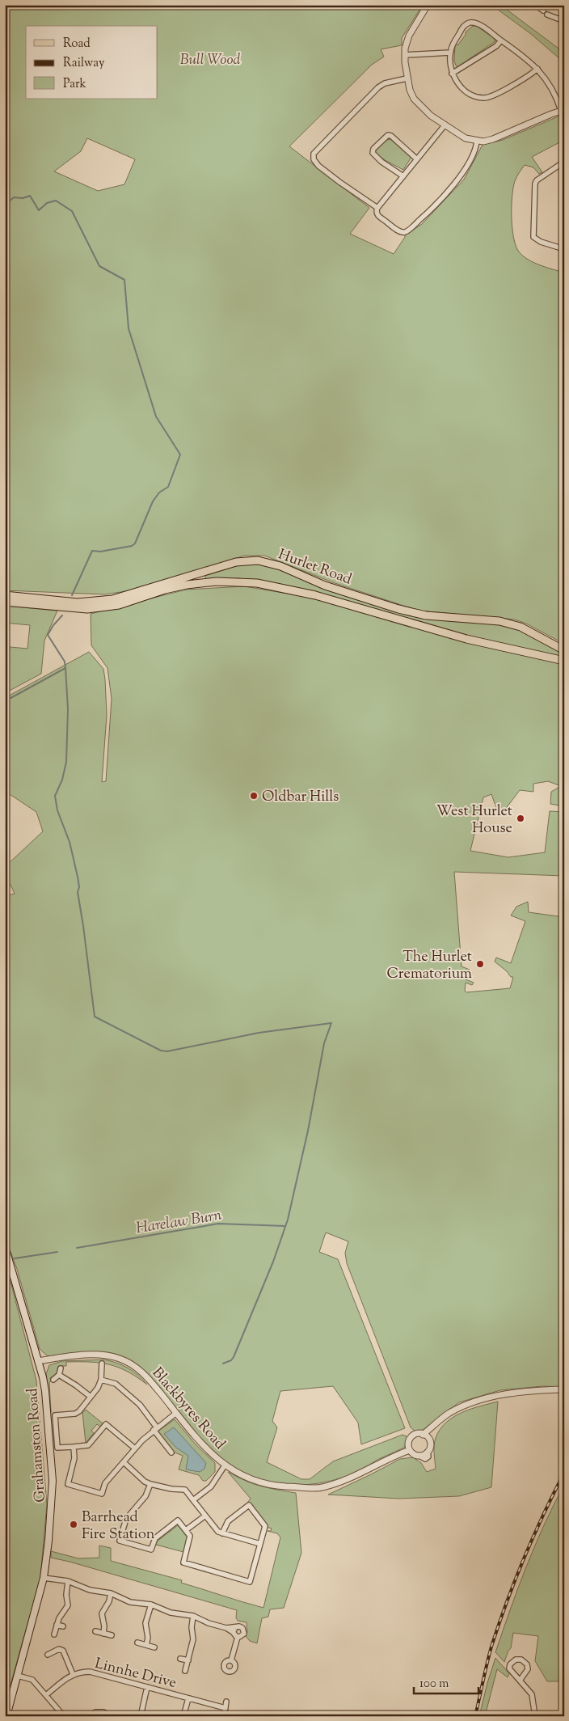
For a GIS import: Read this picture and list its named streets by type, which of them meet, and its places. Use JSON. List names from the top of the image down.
{
  "streets": {
    "main road": ["Hurlet Road", "Grahamston Road"],
    "street": ["Blackbyres Road", "Linnhe Drive"]
  },
  "crossings": [
    ["Blackbyres Road", "Grahamston Road"]
  ],
  "water": ["Harelaw Burn"],
  "parks": ["Bull Wood"],
  "places": [
    "Oldbar Hills",
    "West Hurlet House",
    "The Hurlet Crematorium",
    "Barrhead Fire Station"
  ],
  "legend": ["Road", "Railway", "Park"],
  "scale_bar": "100 m"
}
